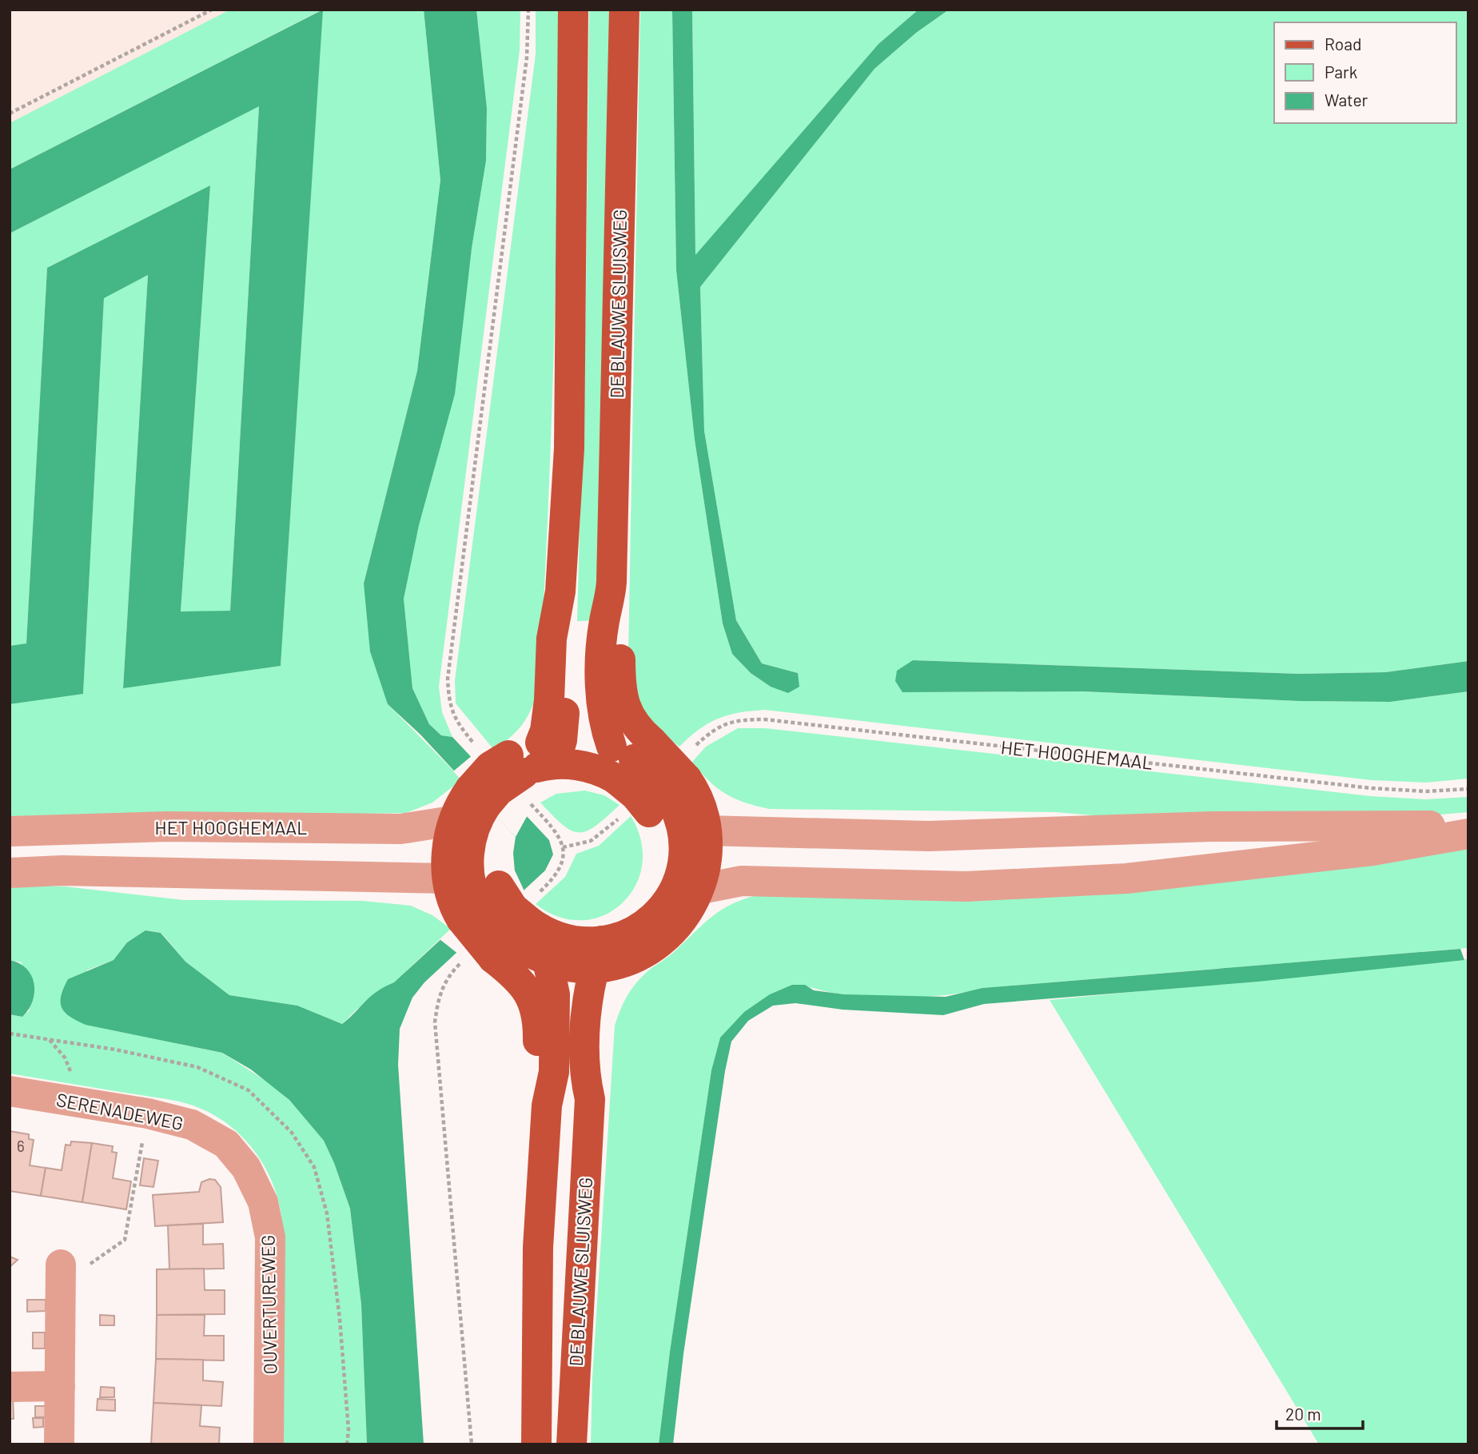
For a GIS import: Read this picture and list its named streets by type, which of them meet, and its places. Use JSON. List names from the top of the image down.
{
  "streets": {
    "main road": ["DE BLAUWE SLUISWEG"],
    "street": ["HET HOOGHEMAAL", "SERENADEWEG", "OUVERTUREWEG"]
  },
  "crossings": [
    ["SERENADEWEG", "OUVERTUREWEG"]
  ],
  "house_numbers": ["6"],
  "legend": ["Road", "Park", "Water"],
  "scale_bar": "20 m"
}
